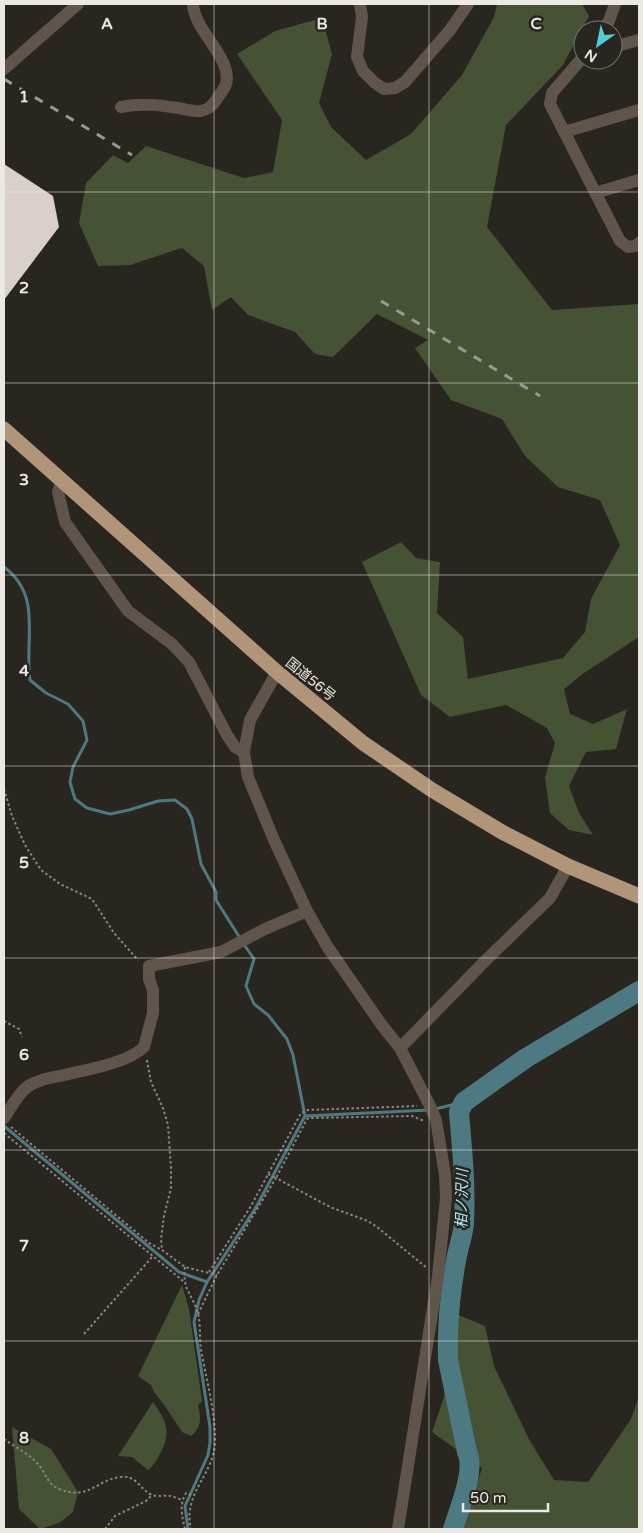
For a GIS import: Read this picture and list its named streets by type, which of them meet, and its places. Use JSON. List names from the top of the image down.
{
  "streets": {
    "highway": ["国道56号"]
  },
  "water": ["相ノ沢川"],
  "scale_bar": "50 m",
  "north": "bottom left",
  "grid": {
    "columns": ["A", "B", "C"],
    "rows": [
      "1",
      "2",
      "3",
      "4",
      "5",
      "6",
      "7",
      "8"
    ]
  }
}
